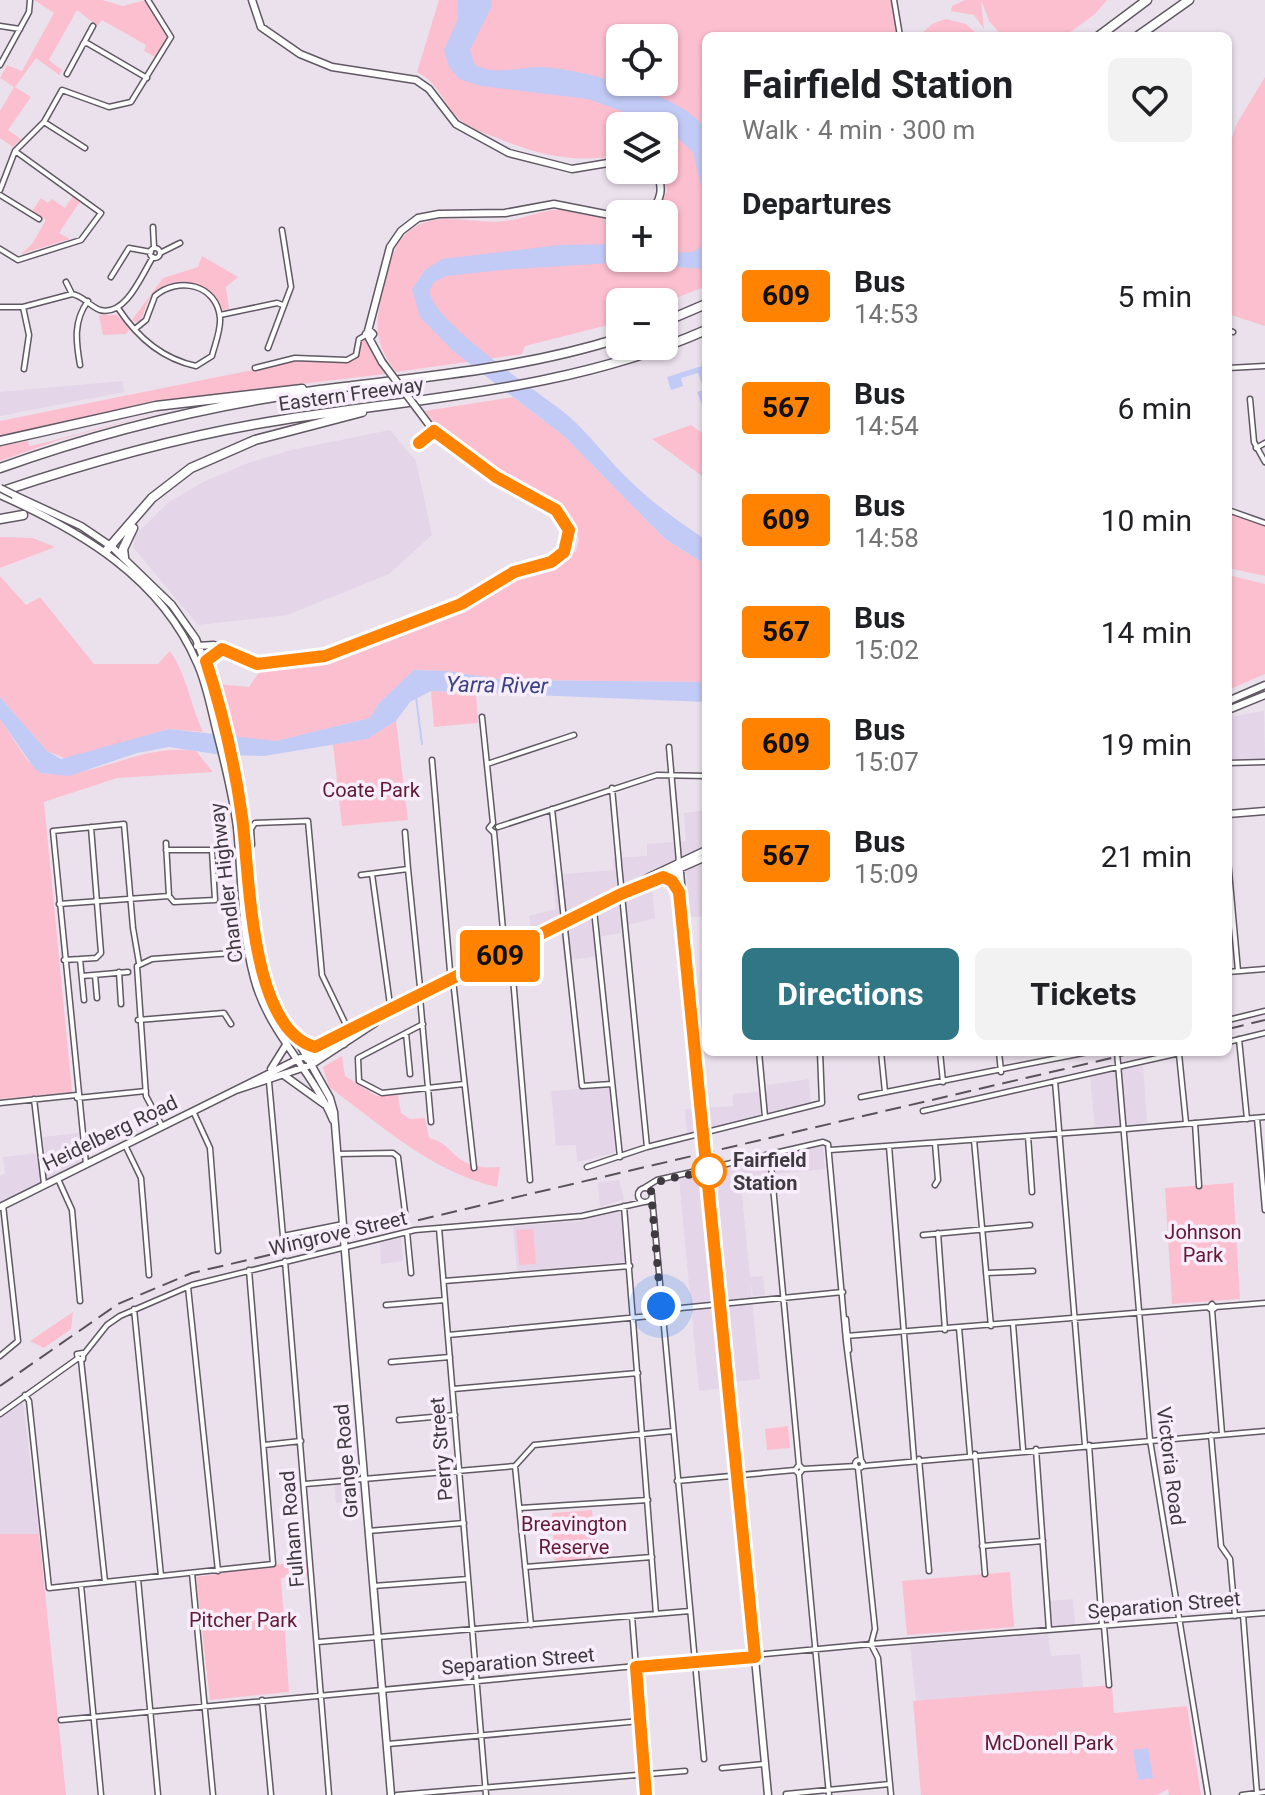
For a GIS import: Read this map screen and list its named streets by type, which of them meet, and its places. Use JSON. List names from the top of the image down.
{
  "streets": {
    "highway": ["Eastern Freeway"],
    "main road": ["Chandler Highway", "Heidelberg Road", "Grange Road"],
    "street": [
      "Wingrove Street",
      "Perry Street",
      "Victoria Road",
      "Fulham Road",
      "Separation Street"
    ]
  },
  "crossings": [
    ["Eastern Freeway", "Chandler Highway"],
    ["Chandler Highway", "Heidelberg Road"],
    ["Chandler Highway", "Grange Road"],
    ["Heidelberg Road", "Grange Road"],
    ["Wingrove Street", "Perry Street"],
    ["Wingrove Street", "Grange Road"],
    ["Wingrove Street", "Fulham Road"],
    ["Perry Street", "Separation Street"],
    ["Grange Road", "Separation Street"],
    ["Victoria Road", "Separation Street"],
    ["Fulham Road", "Separation Street"]
  ],
  "water": ["Yarra River"],
  "parks": [
    "Coate Park",
    "Johnson Park",
    "Breavington Reserve",
    "Pitcher Park",
    "McDonell Park"
  ],
  "places": ["Fairfield Station"],
  "lines": ["bus line 609"],
  "page": {
    "on_map": "609",
    "map_buttons": ["+", "−"],
    "heading": [
      ["Fairfield Station", "Walk · 4 min · 300 m"],
      "Departures"
    ],
    "list": [
      {
        "mark": "609",
        "name": "Bus",
        "note": "14:53",
        "value": "5 min"
      },
      {
        "mark": "567",
        "name": "Bus",
        "note": "14:54",
        "value": "6 min"
      },
      {
        "mark": "609",
        "name": "Bus",
        "note": "14:58",
        "value": "10 min"
      },
      {
        "mark": "567",
        "name": "Bus",
        "note": "15:02",
        "value": "14 min"
      },
      {
        "mark": "609",
        "name": "Bus",
        "note": "15:07",
        "value": "19 min"
      },
      {
        "mark": "567",
        "name": "Bus",
        "note": "15:09",
        "value": "21 min"
      }
    ],
    "buttons": ["Directions", "Tickets"]
  }
}
